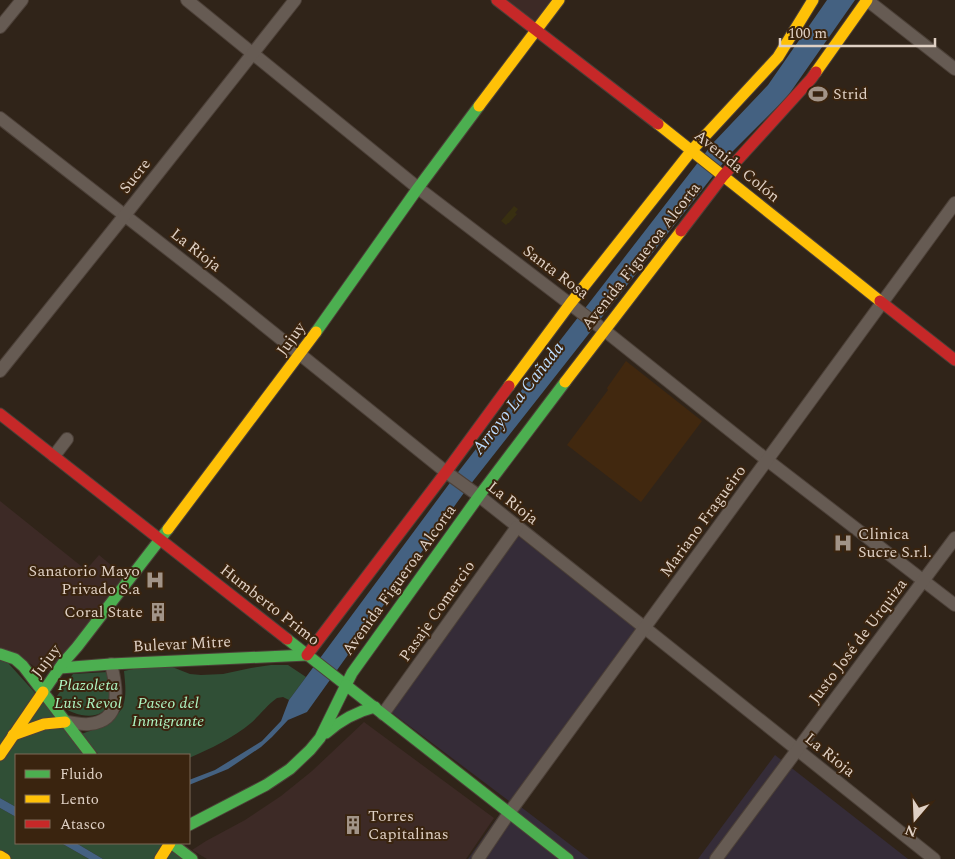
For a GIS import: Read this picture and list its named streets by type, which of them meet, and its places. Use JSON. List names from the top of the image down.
{
  "streets": {
    "main road": [
      "Avenida Colón",
      "Avenida Figueroa Alcorta",
      "Jujuy",
      "Humberto Primo",
      "Bulevar Mitre"
    ],
    "street": [
      "Sucre",
      "La Rioja",
      "Santa Rosa",
      "Mariano Fragueiro",
      "Pasaje Comercio",
      "Justo José de Urquiza"
    ]
  },
  "crossings": [
    ["Avenida Colón", "Avenida Figueroa Alcorta"],
    ["Avenida Colón", "Jujuy"],
    ["Avenida Colón", "Mariano Fragueiro"],
    ["Sucre", "La Rioja"],
    ["Sucre", "Santa Rosa"],
    ["La Rioja", "Avenida Figueroa Alcorta"],
    ["La Rioja", "Jujuy"],
    ["La Rioja", "Mariano Fragueiro"],
    ["La Rioja", "Pasaje Comercio"],
    ["La Rioja", "Justo José de Urquiza"],
    ["Avenida Figueroa Alcorta", "Santa Rosa"],
    ["Avenida Figueroa Alcorta", "Humberto Primo"],
    ["Avenida Figueroa Alcorta", "Bulevar Mitre"],
    ["Santa Rosa", "Jujuy"],
    ["Santa Rosa", "Mariano Fragueiro"],
    ["Santa Rosa", "Justo José de Urquiza"],
    ["Jujuy", "Humberto Primo"],
    ["Jujuy", "Bulevar Mitre"],
    ["Mariano Fragueiro", "Humberto Primo"],
    ["Humberto Primo", "Pasaje Comercio"],
    ["Humberto Primo", "Bulevar Mitre"]
  ],
  "water": ["Arroyo La Cañada"],
  "parks": ["Plazoleta Luis Revol", "Paseo del Inmigrante"],
  "places": {
    "sports": ["Strid"],
    "hospital": ["Clinica Sucre S.r.l.", "Sanatorio Mayo Privado S.a"],
    "building": ["Coral State", "Torres Capitalinas"]
  },
  "legend": ["Fluido", "Lento", "Atasco"],
  "scale_bar": "100 m",
  "north": "bottom"
}
